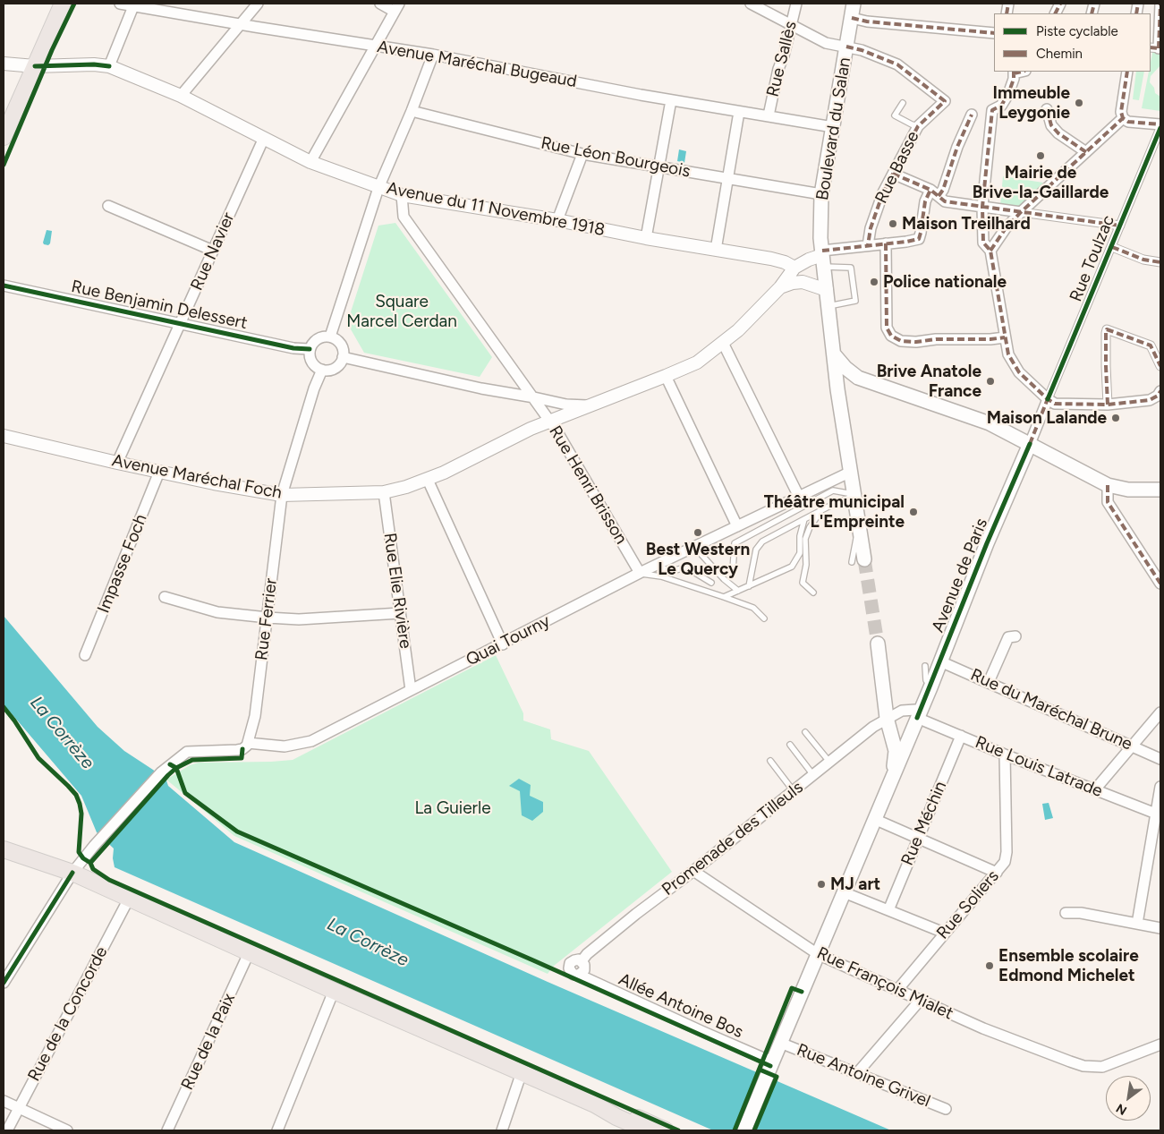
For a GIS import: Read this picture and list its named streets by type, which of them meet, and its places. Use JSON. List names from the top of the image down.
{
  "streets": {
    "main road": ["Boulevard du Salan", "Avenue de Paris"],
    "street": [
      "Rue Sallès",
      "Avenue Maréchal Bugeaud",
      "Rue Léon Bourgeois",
      "Rue Basse",
      "Avenue du 11 Novembre 1918",
      "Rue Navier",
      "Rue Toulzac",
      "Rue Benjamin Delessert",
      "Avenue Maréchal Foch",
      "Rue Henri Brisson",
      "Impasse Foch",
      "Rue Elie Rivière",
      "Rue Ferrier",
      "Quai Tourny",
      "Rue du Maréchal Brune",
      "Rue Louis Latrade",
      "Rue Méchin",
      "Promenade des Tilleuls",
      "Rue Soliers",
      "Rue François Mialet",
      "Allée Antoine Bos",
      "Rue de la Concorde",
      "Rue de la Paix",
      "Rue Antoine Grivel"
    ]
  },
  "crossings": [
    ["Rue Sallès", "Avenue Maréchal Bugeaud"],
    ["Avenue Maréchal Bugeaud", "Boulevard du Salan"],
    ["Boulevard du Salan", "Rue Léon Bourgeois"],
    ["Boulevard du Salan", "Rue Basse"],
    ["Boulevard du Salan", "Avenue Maréchal Foch"],
    ["Boulevard du Salan", "Quai Tourny"],
    ["Avenue du 11 Novembre 1918", "Rue Navier"],
    ["Avenue du 11 Novembre 1918", "Avenue Maréchal Foch"],
    ["Avenue du 11 Novembre 1918", "Rue Henri Brisson"],
    ["Rue Navier", "Rue Benjamin Delessert"],
    ["Rue Navier", "Avenue Maréchal Foch"],
    ["Rue Toulzac", "Avenue de Paris"],
    ["Rue Benjamin Delessert", "Rue Ferrier"],
    ["Avenue Maréchal Foch", "Rue Henri Brisson"],
    ["Avenue Maréchal Foch", "Impasse Foch"],
    ["Avenue Maréchal Foch", "Rue Elie Rivière"],
    ["Avenue Maréchal Foch", "Rue Ferrier"],
    ["Rue Henri Brisson", "Quai Tourny"],
    ["Avenue de Paris", "Rue du Maréchal Brune"],
    ["Avenue de Paris", "Rue Louis Latrade"],
    ["Avenue de Paris", "Promenade des Tilleuls"],
    ["Avenue de Paris", "Rue François Mialet"],
    ["Avenue de Paris", "Allée Antoine Bos"],
    ["Avenue de Paris", "Rue Antoine Grivel"],
    ["Rue Elie Rivière", "Quai Tourny"],
    ["Rue Ferrier", "Quai Tourny"],
    ["Rue Louis Latrade", "Rue Méchin"],
    ["Rue Louis Latrade", "Promenade des Tilleuls"],
    ["Rue Louis Latrade", "Rue Soliers"],
    ["Promenade des Tilleuls", "Rue François Mialet"],
    ["Promenade des Tilleuls", "Allée Antoine Bos"],
    ["Rue Soliers", "Rue François Mialet"]
  ],
  "water": ["La Corrèze"],
  "parks": ["Square Marcel Cerdan", "La Guierle"],
  "places": [
    "Immeuble Leygonie",
    "Mairie de Brive-la-Gaillarde",
    "Maison Treilhard",
    "Police nationale",
    "Brive Anatole France",
    "Maison Lalande",
    "Théâtre municipal L'Empreinte",
    "Best Western Le Quercy",
    "MJ art",
    "Ensemble scolaire Edmond Michelet"
  ],
  "legend": ["Piste cyclable", "Chemin"],
  "north": "bottom left"
}
